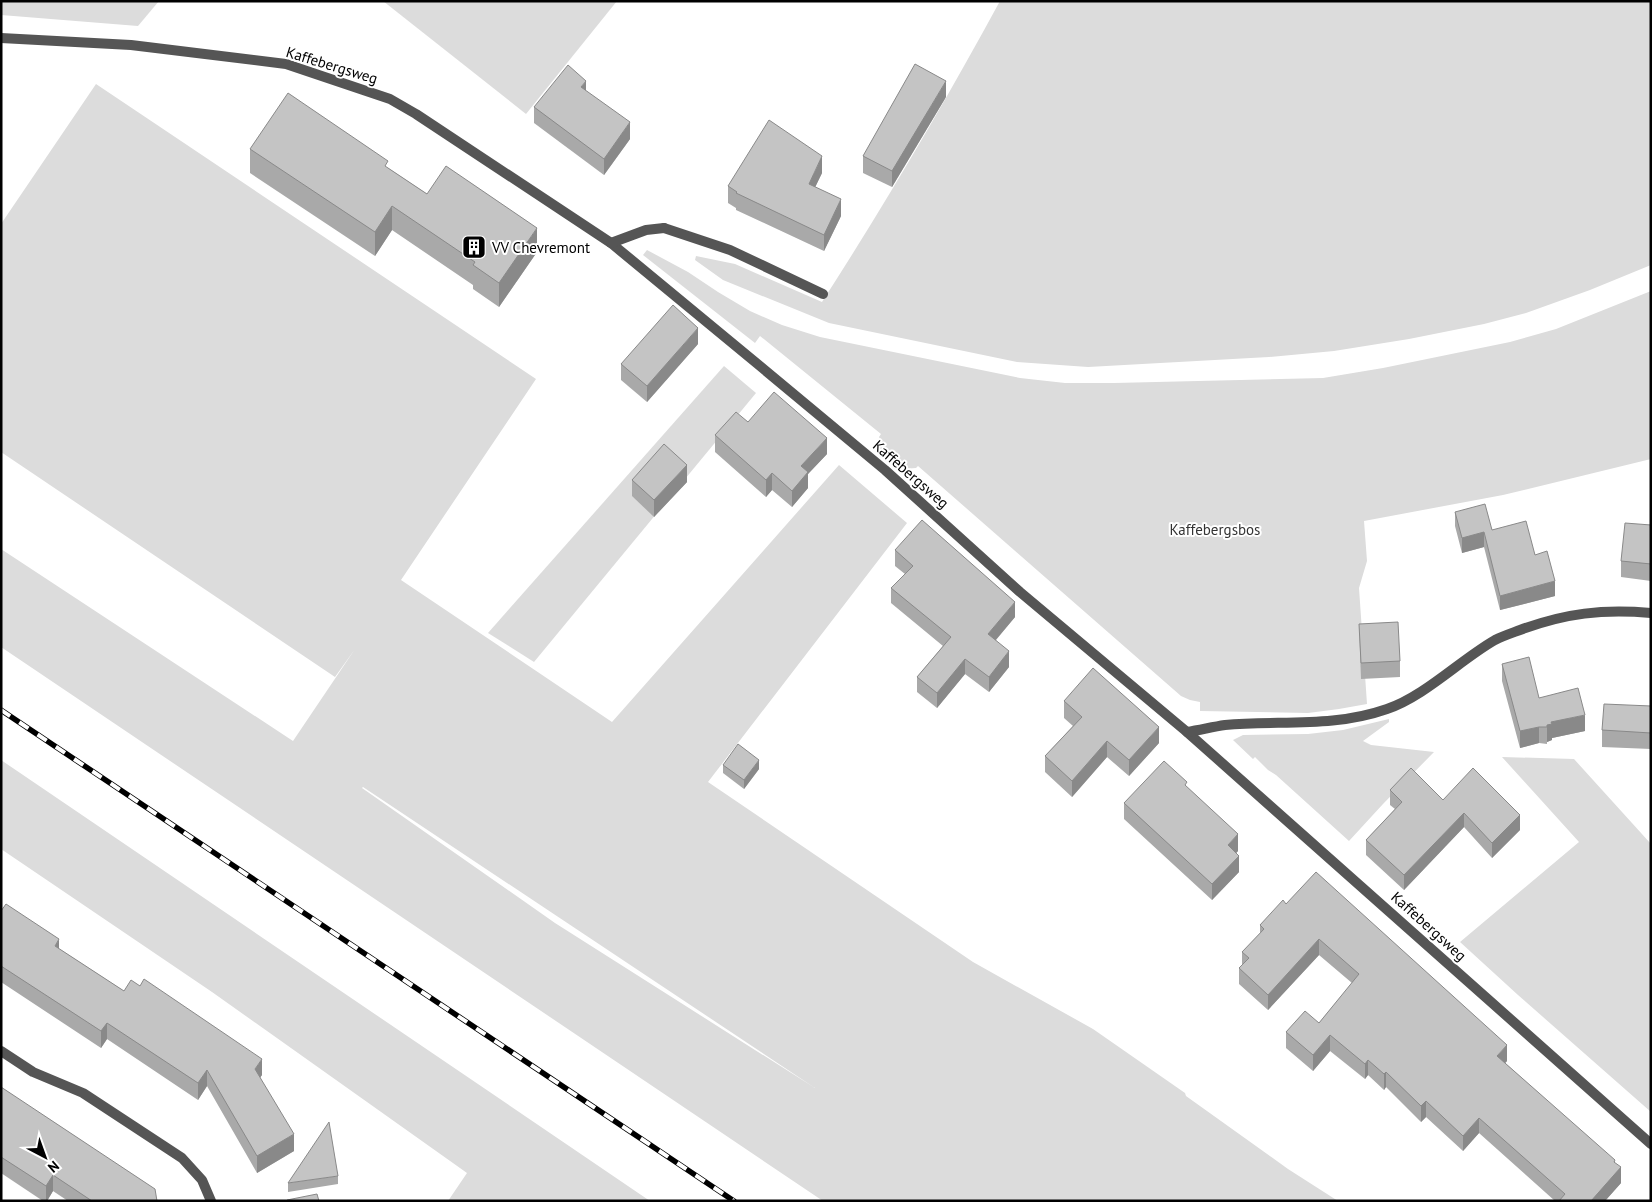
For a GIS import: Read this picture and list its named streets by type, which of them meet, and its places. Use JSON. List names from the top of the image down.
{
  "streets": {
    "street": ["Kaffebergsweg"]
  },
  "parks": ["Kaffebergsbos"],
  "places": {
    "building": ["VV Chevremont"]
  },
  "north": "bottom right"
}
